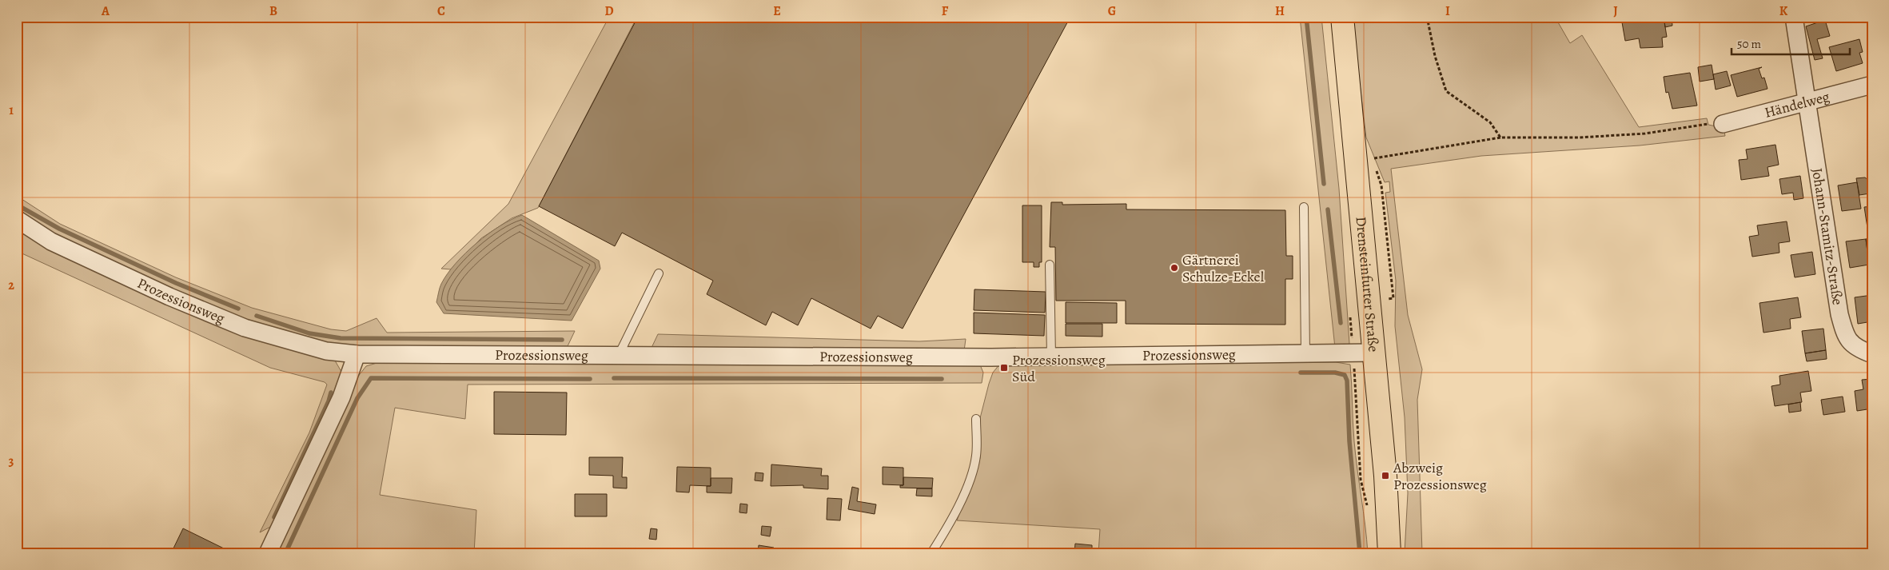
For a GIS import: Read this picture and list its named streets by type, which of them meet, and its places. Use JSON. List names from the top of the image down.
{
  "streets": {
    "main road": ["Drensteinfurter Straße"],
    "street": ["Händelweg", "Johann-Stamitz-Straße", "Prozessionsweg"]
  },
  "crossings": [
    ["Händelweg", "Johann-Stamitz-Straße"],
    ["Drensteinfurter Straße", "Prozessionsweg"]
  ],
  "places": {
    "other": ["Gärtnerei Schulze-Eckel"],
    "transit": ["Prozessionsweg Süd", "Abzweig Prozessionsweg"]
  },
  "scale_bar": "50 m",
  "grid": {
    "columns": [
      "A",
      "B",
      "C",
      "D",
      "E",
      "F",
      "G",
      "H",
      "I",
      "J",
      "K"
    ],
    "rows": ["1", "2", "3"]
  }
}
